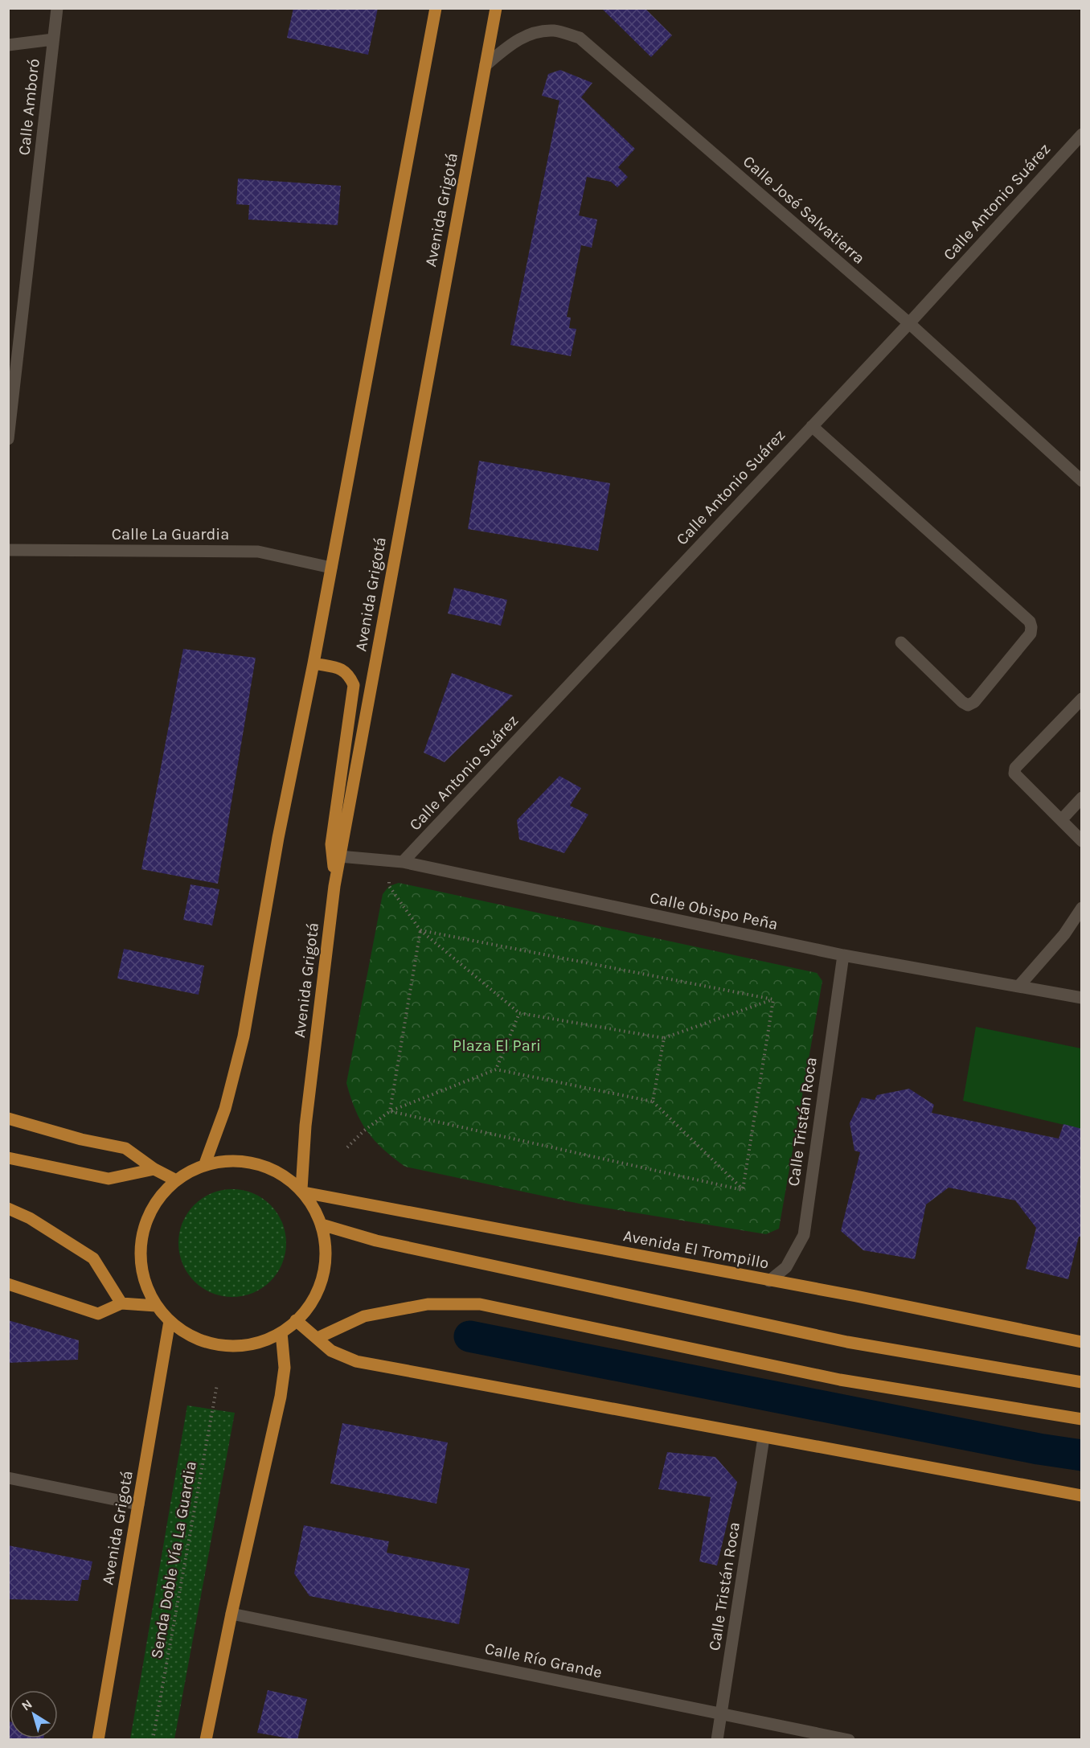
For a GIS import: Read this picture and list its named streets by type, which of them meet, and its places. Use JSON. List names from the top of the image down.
{
  "streets": {
    "main road": ["Avenida Grigotá", "Avenida El Trompillo"],
    "street": [
      "Calle Amboró",
      "Calle Antonio Suárez",
      "Calle José Salvatierra",
      "Calle La Guardia",
      "Calle Obispo Peña",
      "Calle Tristán Roca",
      "Calle Río Grande"
    ],
    "path": ["Senda Doble Vía La Guardia"]
  },
  "crossings": [
    ["Calle Antonio Suárez", "Calle José Salvatierra"],
    ["Calle Antonio Suárez", "Calle Obispo Peña"],
    ["Avenida Grigotá", "Calle José Salvatierra"],
    ["Avenida Grigotá", "Calle Obispo Peña"],
    ["Avenida Grigotá", "Avenida El Trompillo"],
    ["Calle Obispo Peña", "Calle Tristán Roca"],
    ["Calle Tristán Roca", "Avenida El Trompillo"],
    ["Calle Tristán Roca", "Calle Río Grande"]
  ],
  "parks": ["Plaza El Pari"],
  "north": "top left"
}
